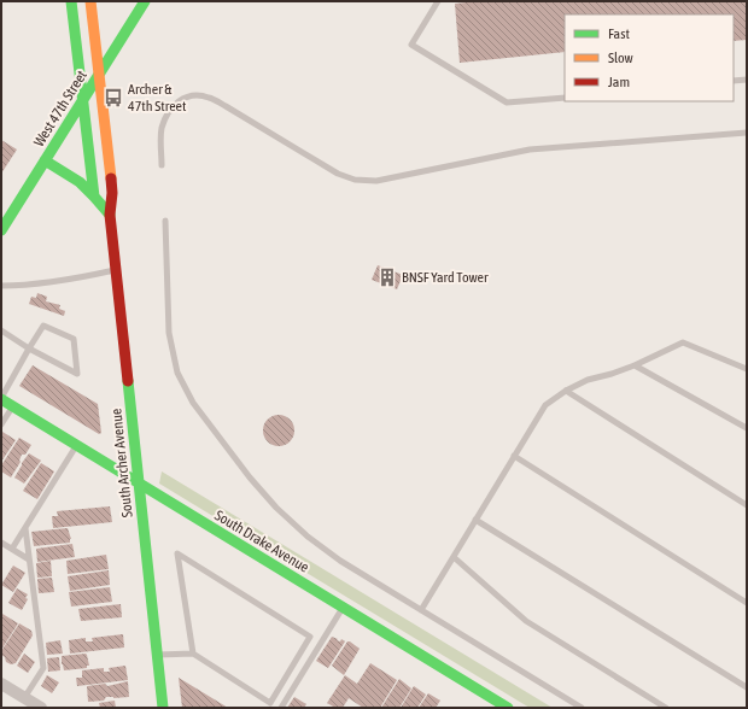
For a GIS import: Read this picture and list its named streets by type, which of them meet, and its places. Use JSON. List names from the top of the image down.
{
  "streets": {
    "main road": ["West 47th Street", "South Archer Avenue", "South Drake Avenue"]
  },
  "crossings": [
    ["West 47th Street", "South Archer Avenue"],
    ["South Archer Avenue", "South Drake Avenue"]
  ],
  "places": {
    "bus stop": ["Archer & 47th Street"],
    "building": ["BNSF Yard Tower"]
  },
  "legend": ["Fast", "Slow", "Jam"]
}
